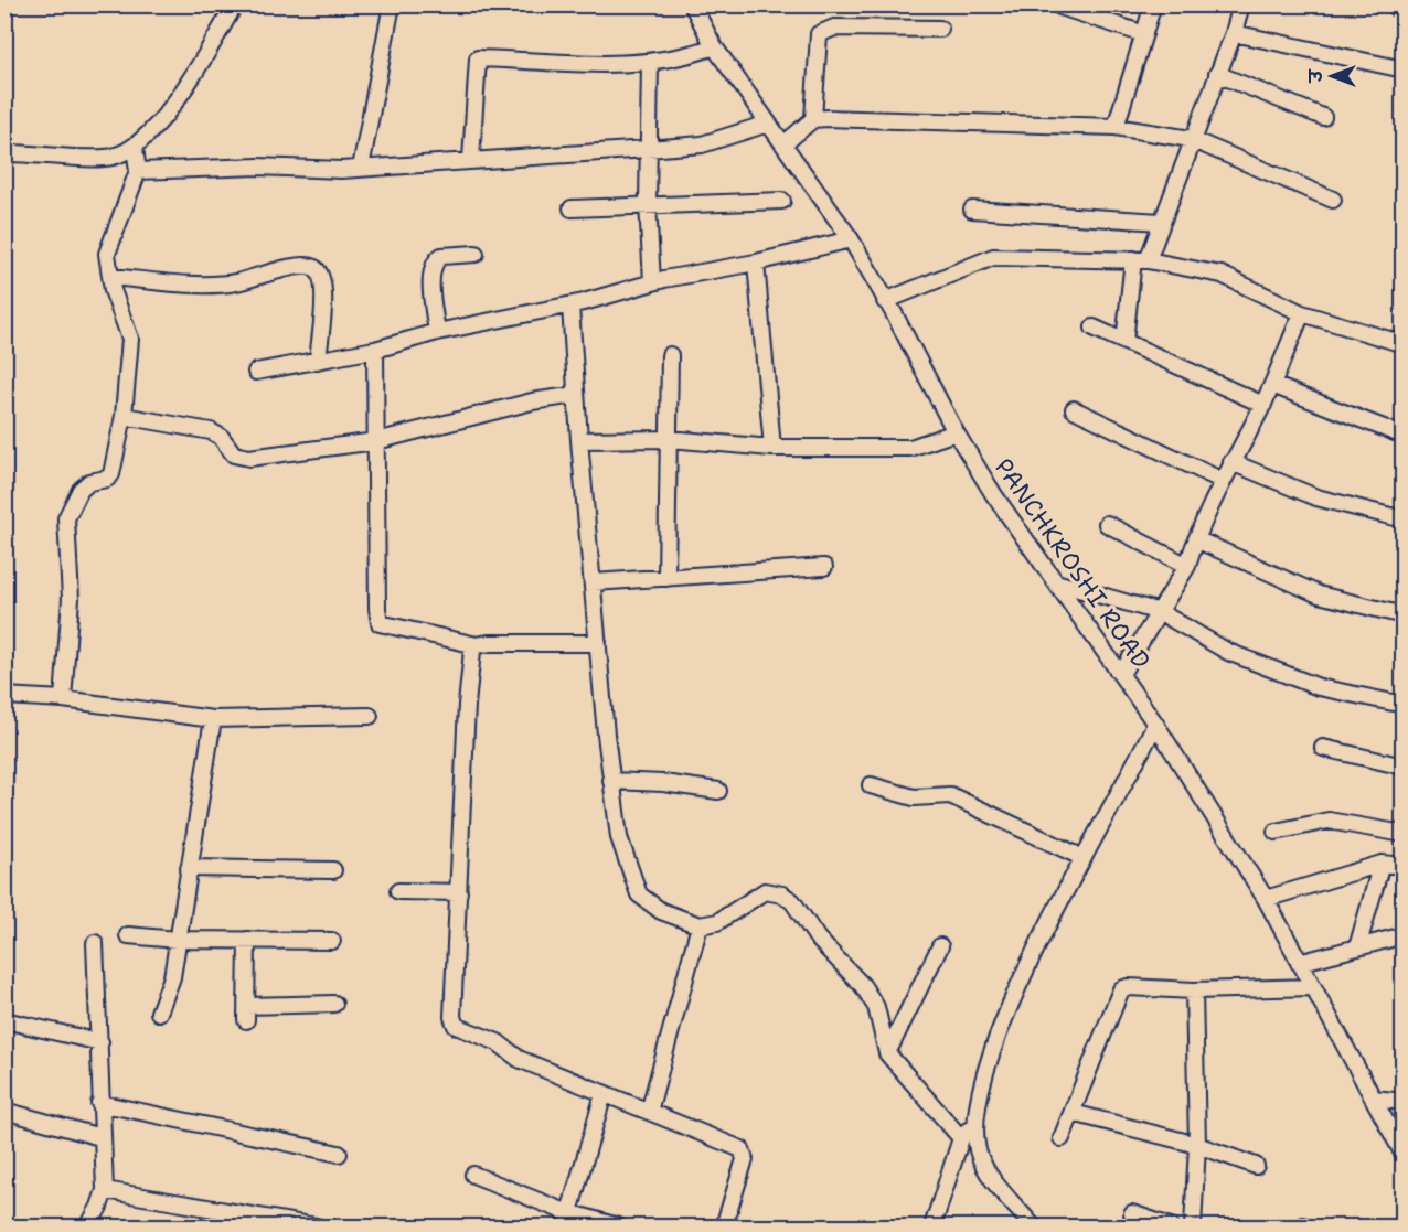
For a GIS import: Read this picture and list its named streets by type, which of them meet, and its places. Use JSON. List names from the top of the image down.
{
  "streets": {
    "street": ["PANCHKROSHI ROAD"]
  },
  "north": "left"
}
